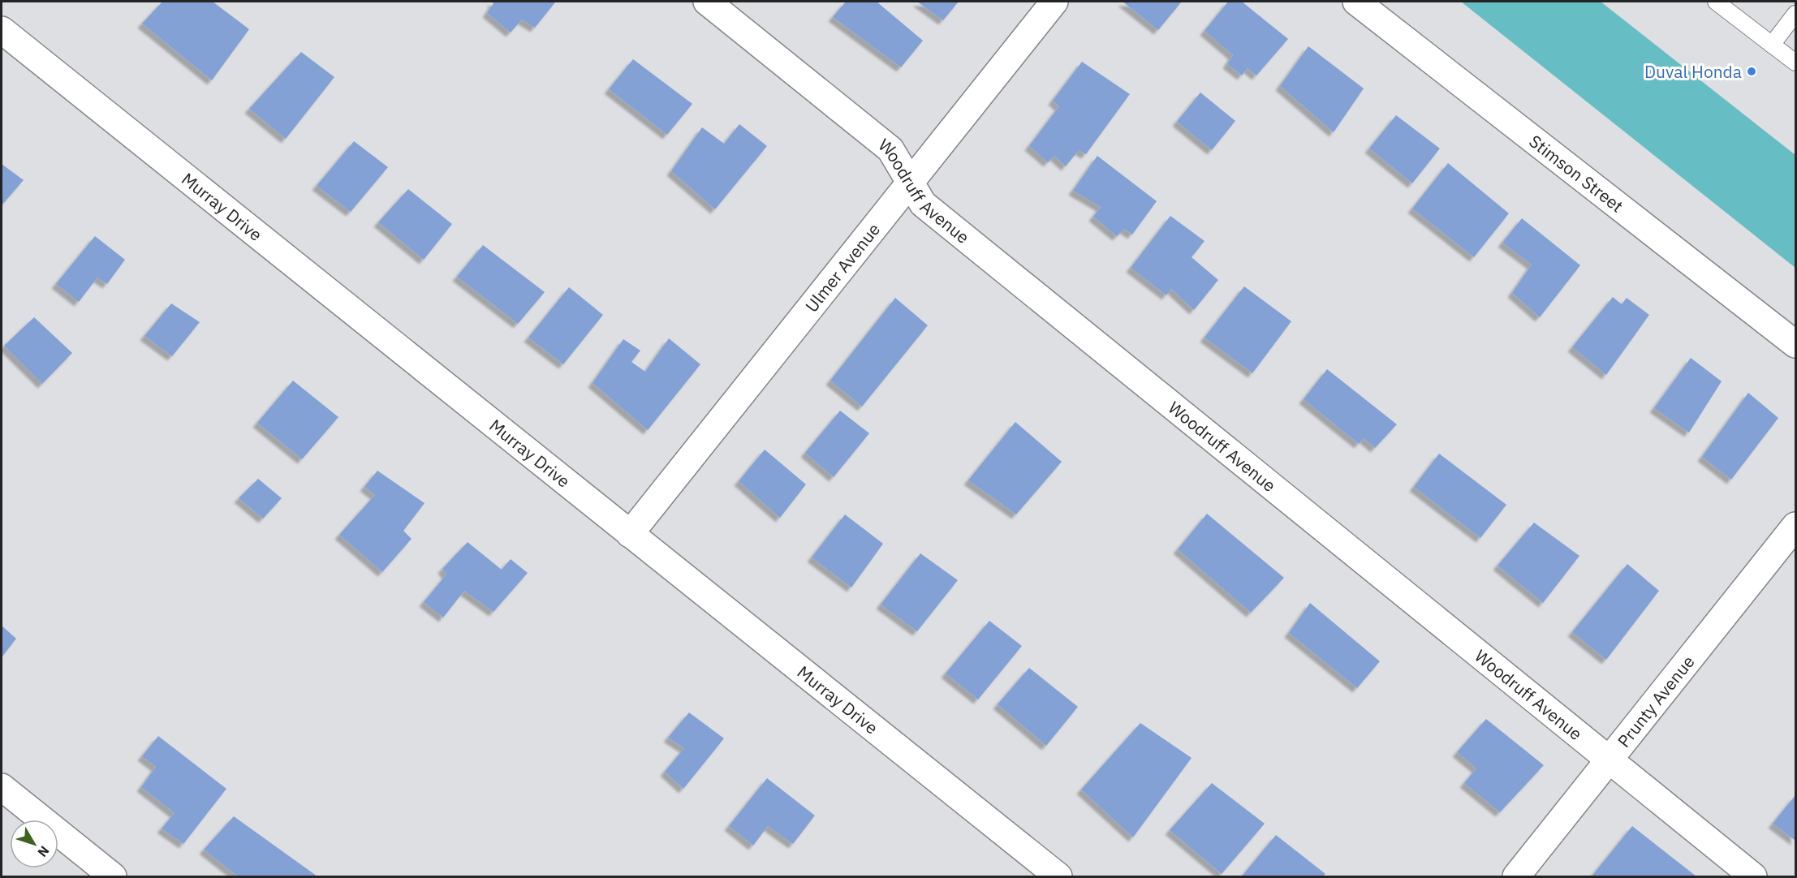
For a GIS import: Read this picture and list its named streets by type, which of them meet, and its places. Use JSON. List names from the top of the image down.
{
  "streets": {
    "street": [
      "Stimson Street",
      "Woodruff Avenue",
      "Murray Drive",
      "Ulmer Avenue",
      "Prunty Avenue"
    ]
  },
  "crossings": [
    ["Woodruff Avenue", "Ulmer Avenue"],
    ["Woodruff Avenue", "Prunty Avenue"],
    ["Murray Drive", "Ulmer Avenue"]
  ],
  "places": ["Duval Honda"],
  "north": "bottom right"
}
